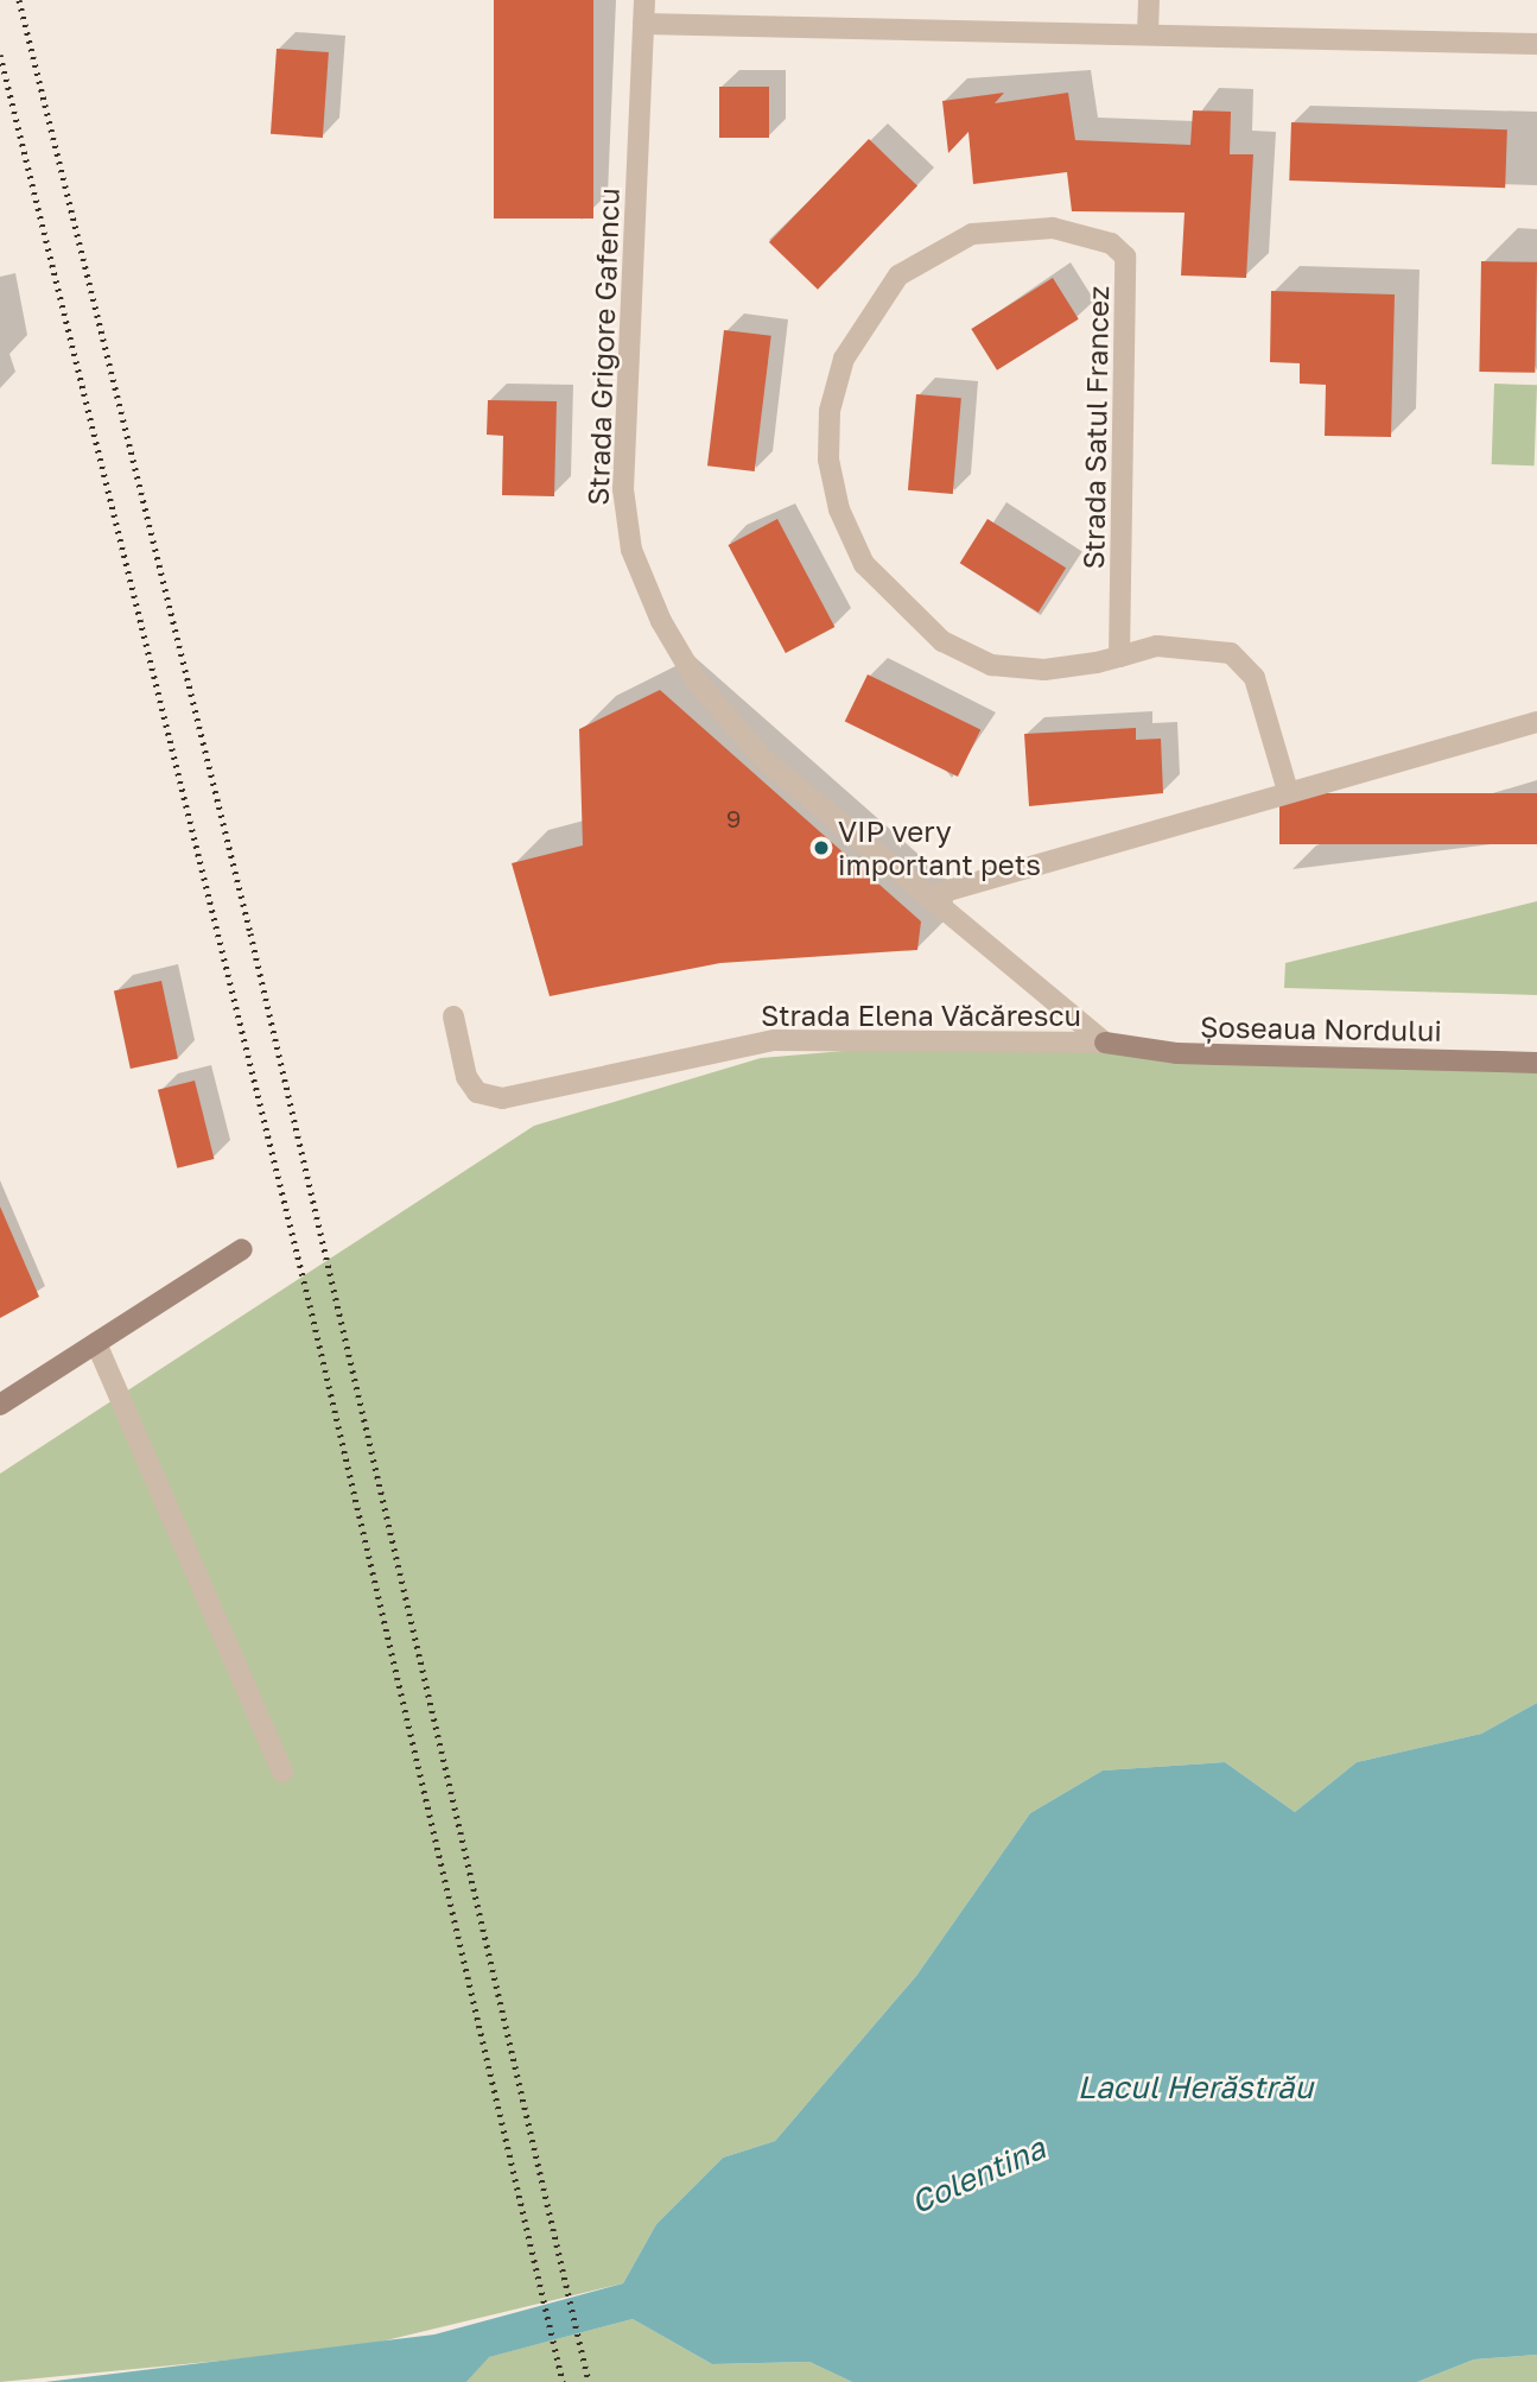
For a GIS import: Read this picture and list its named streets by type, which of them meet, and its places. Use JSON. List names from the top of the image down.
{
  "streets": {
    "main road": ["Șoseaua Nordului"],
    "street": ["Strada Grigore Gafencu", "Strada Satul Francez", "Strada Elena Văcărescu"]
  },
  "crossings": [
    ["Strada Grigore Gafencu", "Strada Elena Văcărescu"],
    ["Strada Grigore Gafencu", "Șoseaua Nordului"],
    ["Strada Elena Văcărescu", "Șoseaua Nordului"]
  ],
  "water": ["Lacul Herăstrău", "Colentina"],
  "places": ["VIP very important pets"],
  "house_numbers": ["9"]
}
